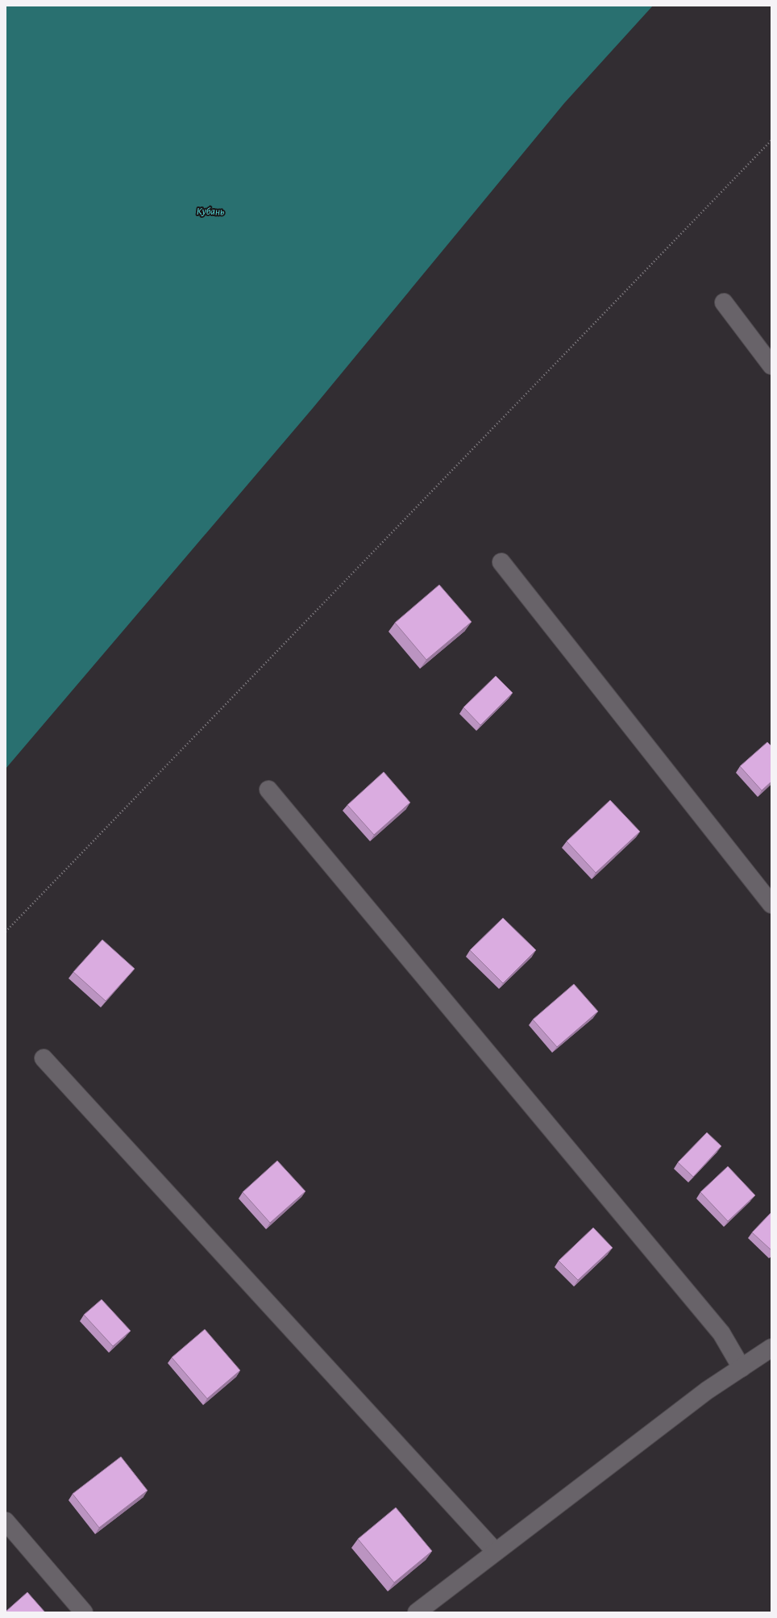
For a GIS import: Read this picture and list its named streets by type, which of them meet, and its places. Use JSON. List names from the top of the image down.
{
  "water": ["Кубань"]
}
